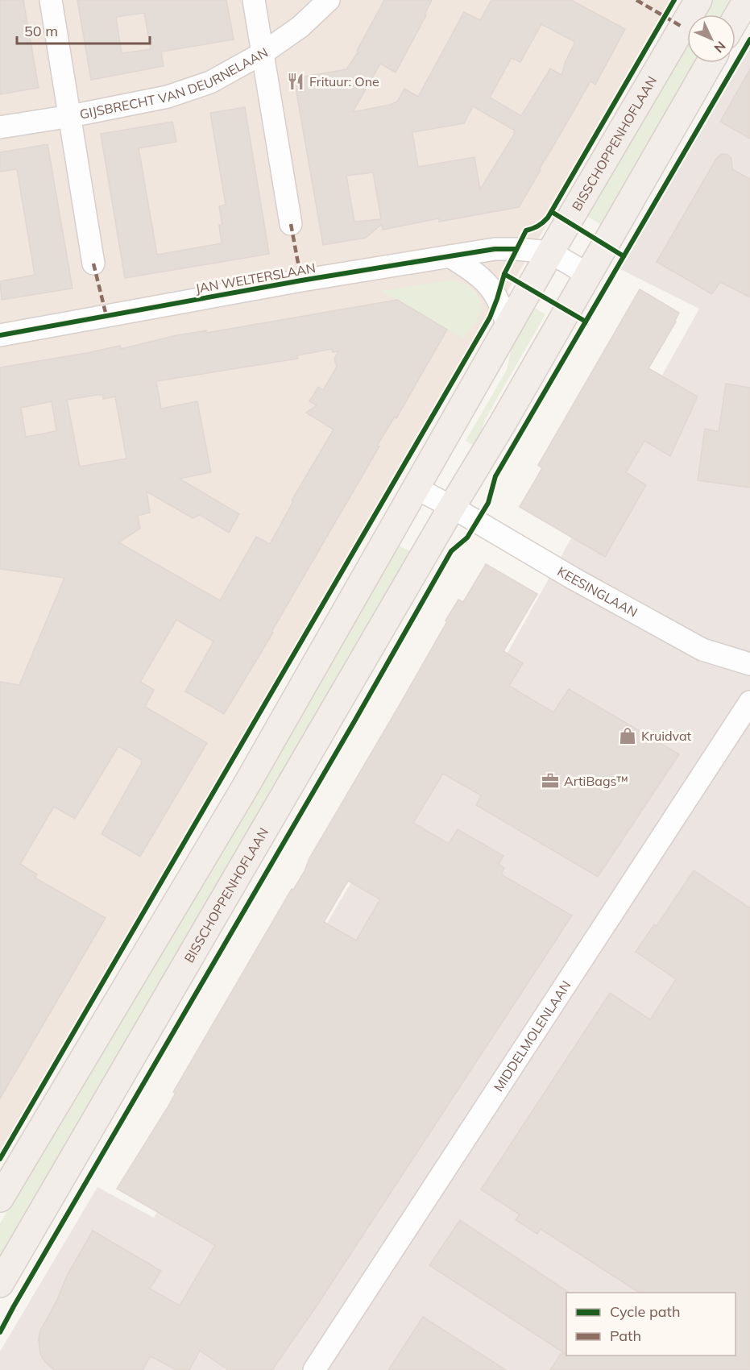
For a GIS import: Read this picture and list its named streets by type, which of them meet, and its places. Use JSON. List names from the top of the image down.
{
  "streets": {
    "main road": ["BISSCHOPPENHOFLAAN"],
    "street": [
      "GIJSBRECHT VAN DEURNELAAN",
      "JAN WELTERSLAAN",
      "KEESINGLAAN",
      "MIDDELMOLENLAAN"
    ]
  },
  "crossings": [
    ["BISSCHOPPENHOFLAAN", "JAN WELTERSLAAN"],
    ["BISSCHOPPENHOFLAAN", "KEESINGLAAN"]
  ],
  "places": {
    "restaurant": ["Frituur: One"],
    "shop": ["Kruidvat"],
    "office": ["ArtiBags™"]
  },
  "legend": ["Cycle path", "Path"],
  "scale_bar": "50 m",
  "north": "bottom right"
}
